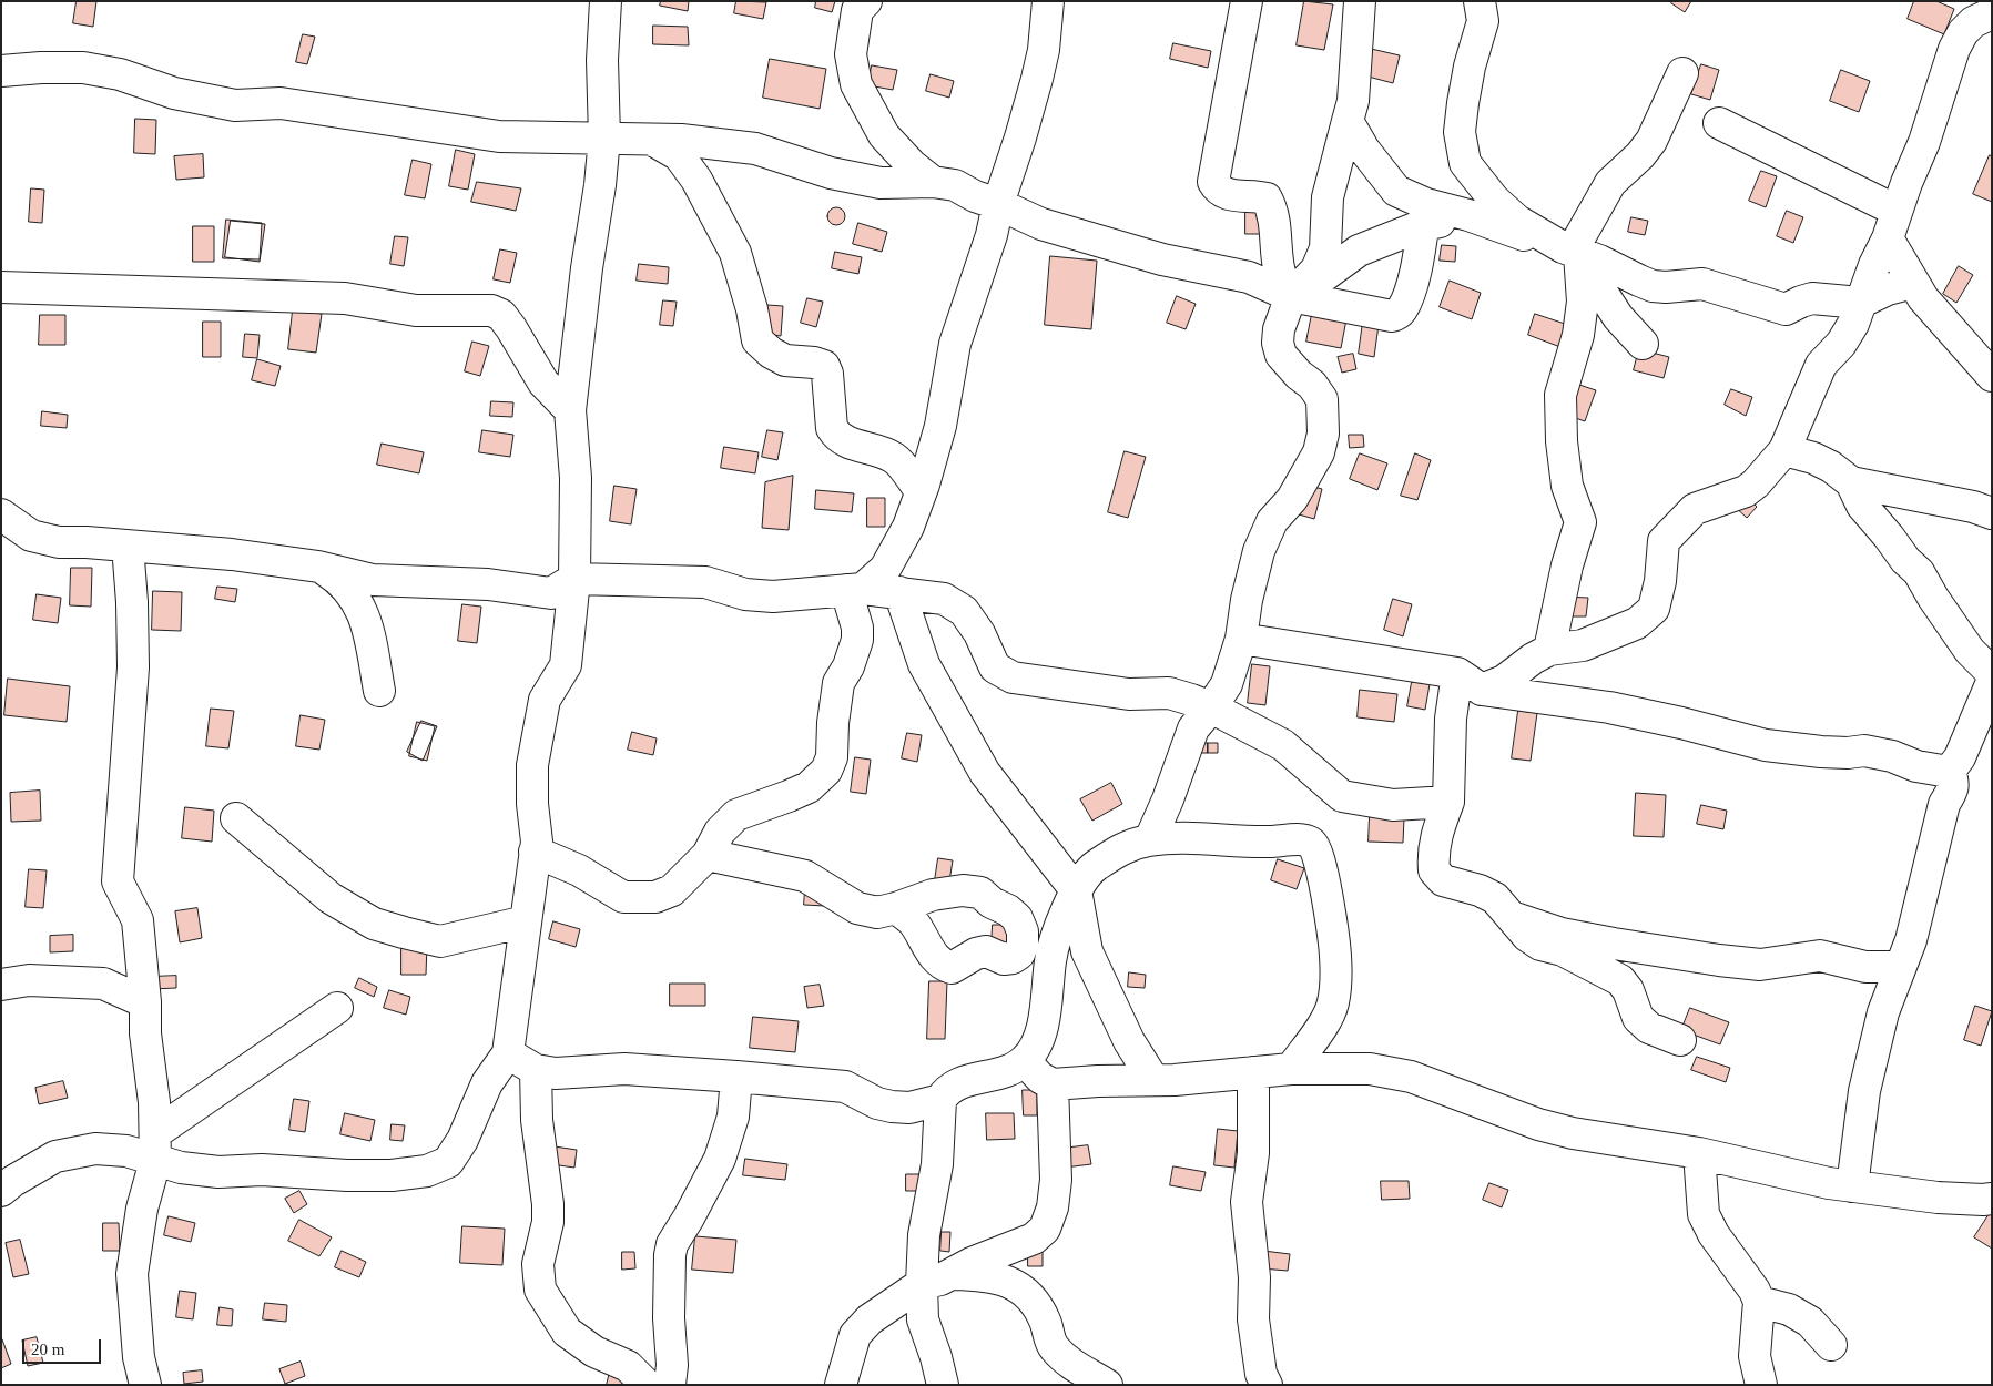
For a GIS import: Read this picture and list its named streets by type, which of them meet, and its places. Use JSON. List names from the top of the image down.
{
  "scale_bar": "20 m"
}
